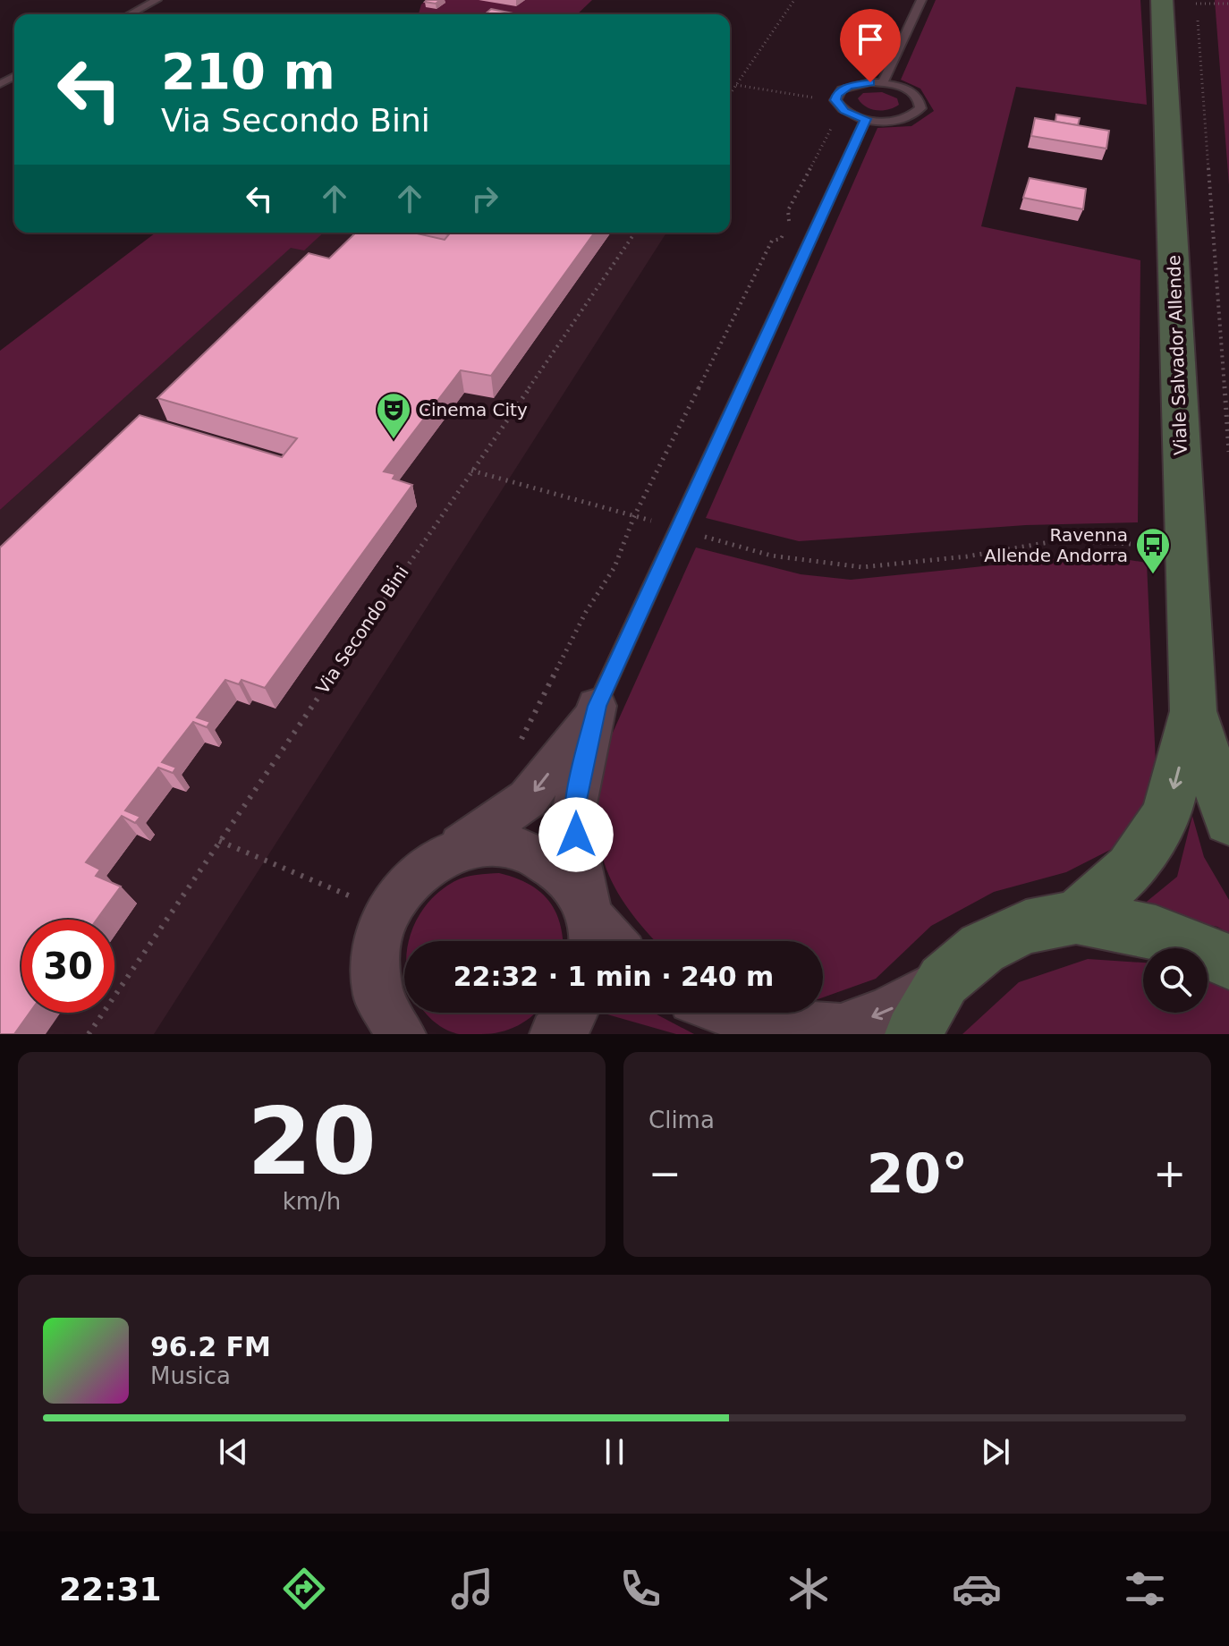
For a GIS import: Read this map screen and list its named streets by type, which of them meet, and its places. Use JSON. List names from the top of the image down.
{
  "streets": {
    "main road": ["Viale Salvador Allende"],
    "path": ["Via Secondo Bini"]
  },
  "places": {
    "theatre": ["Cinema City"],
    "bus stop": ["Ravenna Allende Andorra"]
  },
  "page": {
    "turn": ["210 m", "Via Secondo Bini"],
    "limit": "30",
    "trip": "22:32 · 1 min · 240 m",
    "tile": [
      ["20", "km/h"],
      "Clima"
    ],
    "heat": ["−", "20°", "+"],
    "song": ["96.2 FM", "Musica"],
    "tabs": "22:31"
  }
}
